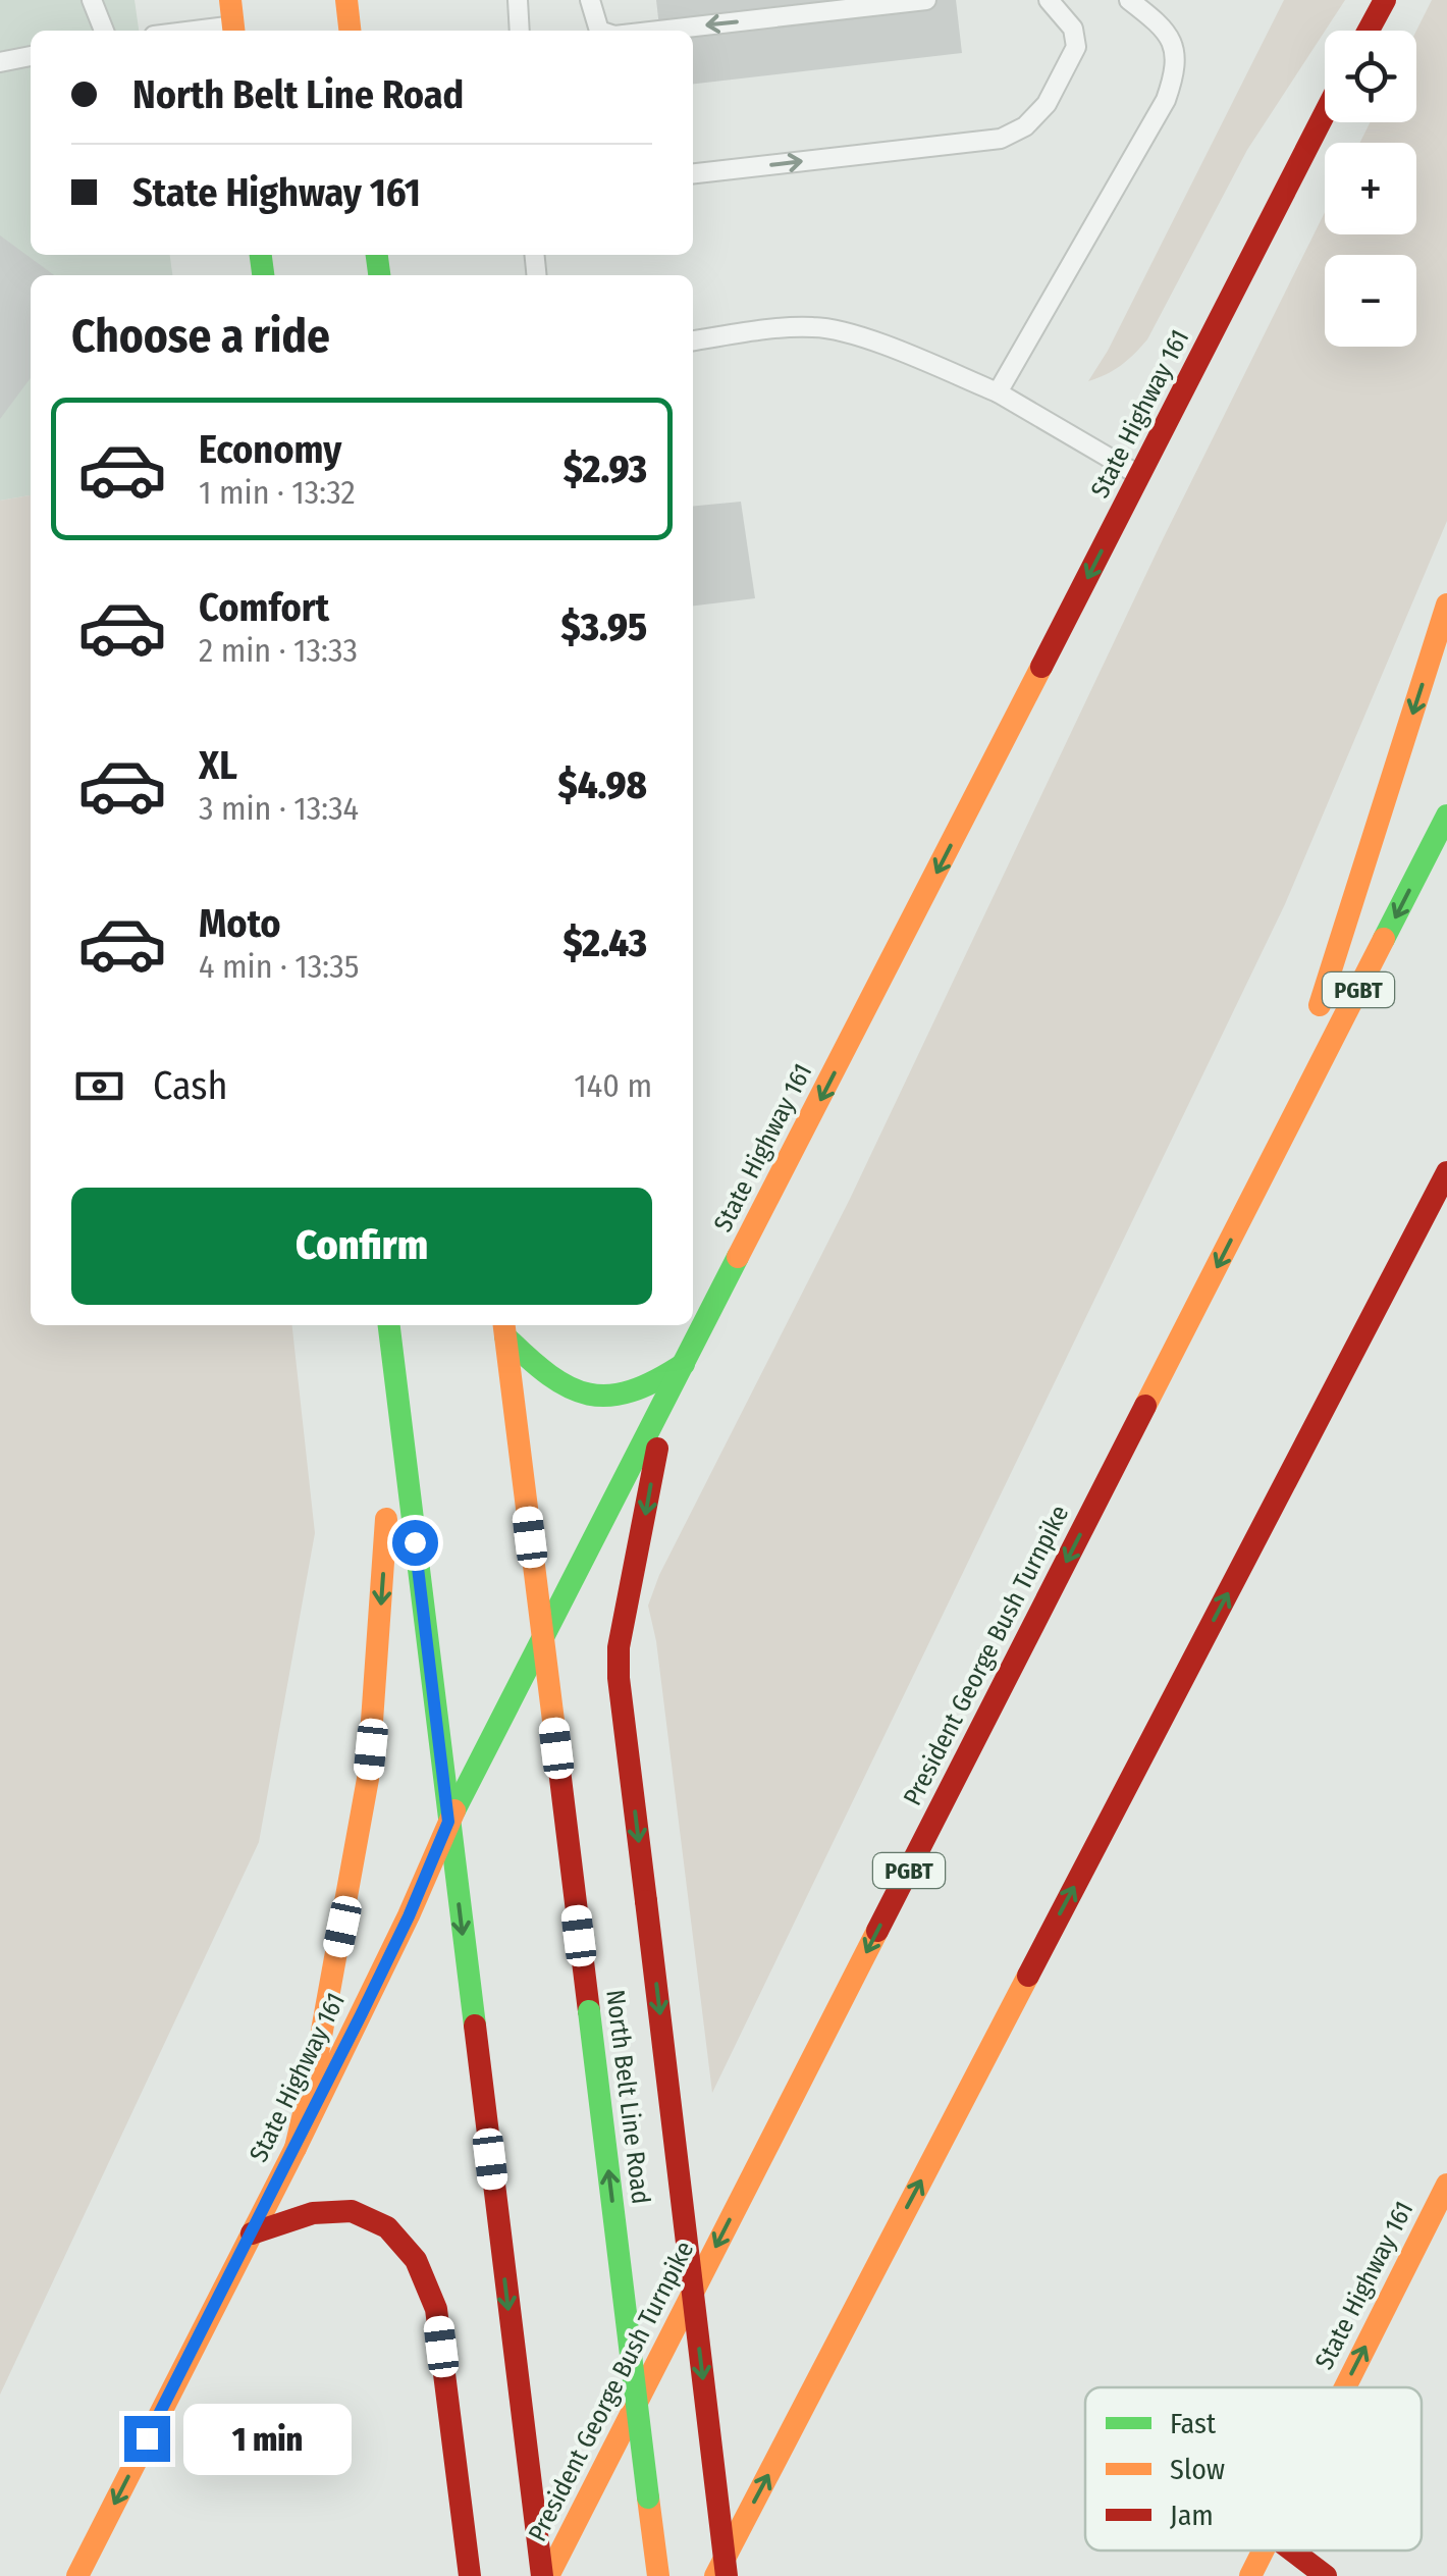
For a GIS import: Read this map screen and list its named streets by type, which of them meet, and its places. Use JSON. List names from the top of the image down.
{
  "streets": {
    "main road": [
      "State Highway 161",
      "PGBT",
      "President George Bush Turnpike",
      "North Belt Line Road"
    ]
  },
  "crossings": [
    ["State Highway 161", "North Belt Line Road"]
  ],
  "legend": ["Fast", "Slow", "Jam"],
  "page": {
    "map_buttons": ["+", "−"],
    "banner": ["North Belt Line Road", "State Highway 161"],
    "heading": "Choose a ride",
    "list": [
      {
        "name": "Economy",
        "note": "1 min · 13:32",
        "value": "$2.93"
      },
      {
        "name": "Comfort",
        "note": "2 min · 13:33",
        "value": "$3.95"
      },
      {
        "name": "XL",
        "note": "3 min · 13:34",
        "value": "$4.98"
      },
      {
        "name": "Moto",
        "note": "4 min · 13:35",
        "value": "$2.43"
      }
    ],
    "pay": ["Cash", "140 m"],
    "buttons": "Confirm",
    "bubble": "1 min"
  }
}
